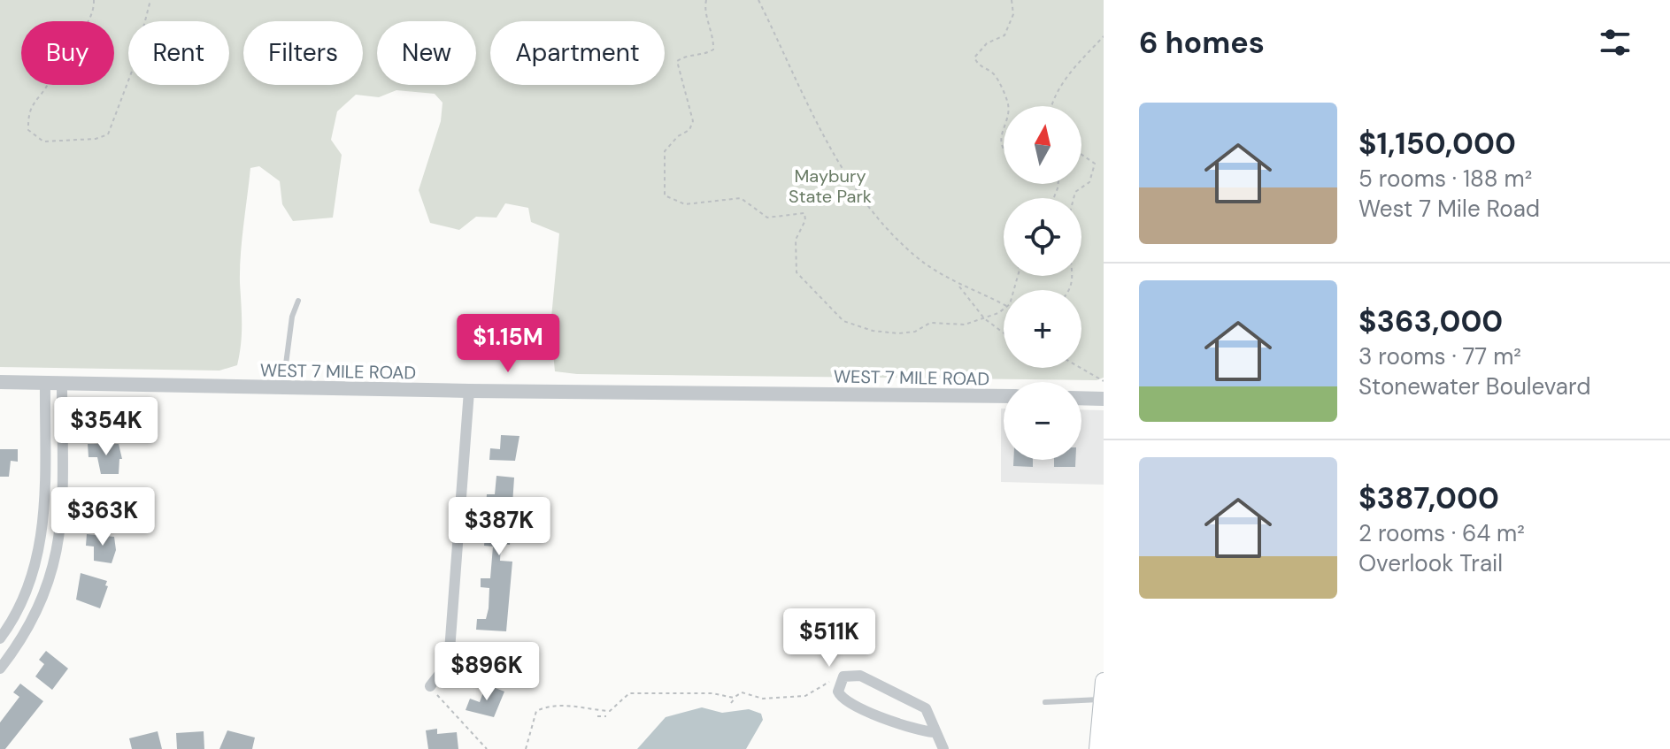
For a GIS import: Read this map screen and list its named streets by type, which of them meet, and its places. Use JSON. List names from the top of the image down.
{
  "streets": {
    "street": ["WEST 7 MILE ROAD"]
  },
  "parks": ["Maybury State Park"],
  "north": "top",
  "page": {
    "heading": "6 homes",
    "chip": [
      "Buy",
      "Rent",
      "Filters",
      "New",
      "Apartment"
    ],
    "list": [
      {
        "name": "$1,150,000",
        "note": "5 rooms · 188 m² · West 7 Mile Road"
      },
      {
        "name": "$363,000",
        "note": "3 rooms · 77 m² · Stonewater Boulevard"
      },
      {
        "name": "$387,000",
        "note": "2 rooms · 64 m² · Overlook Trail"
      }
    ],
    "map_buttons": ["+", "−"],
    "price": [
      "$1.15M",
      "$354K",
      "$363K",
      "$387K",
      "$511K",
      "$896K"
    ]
  }
}
